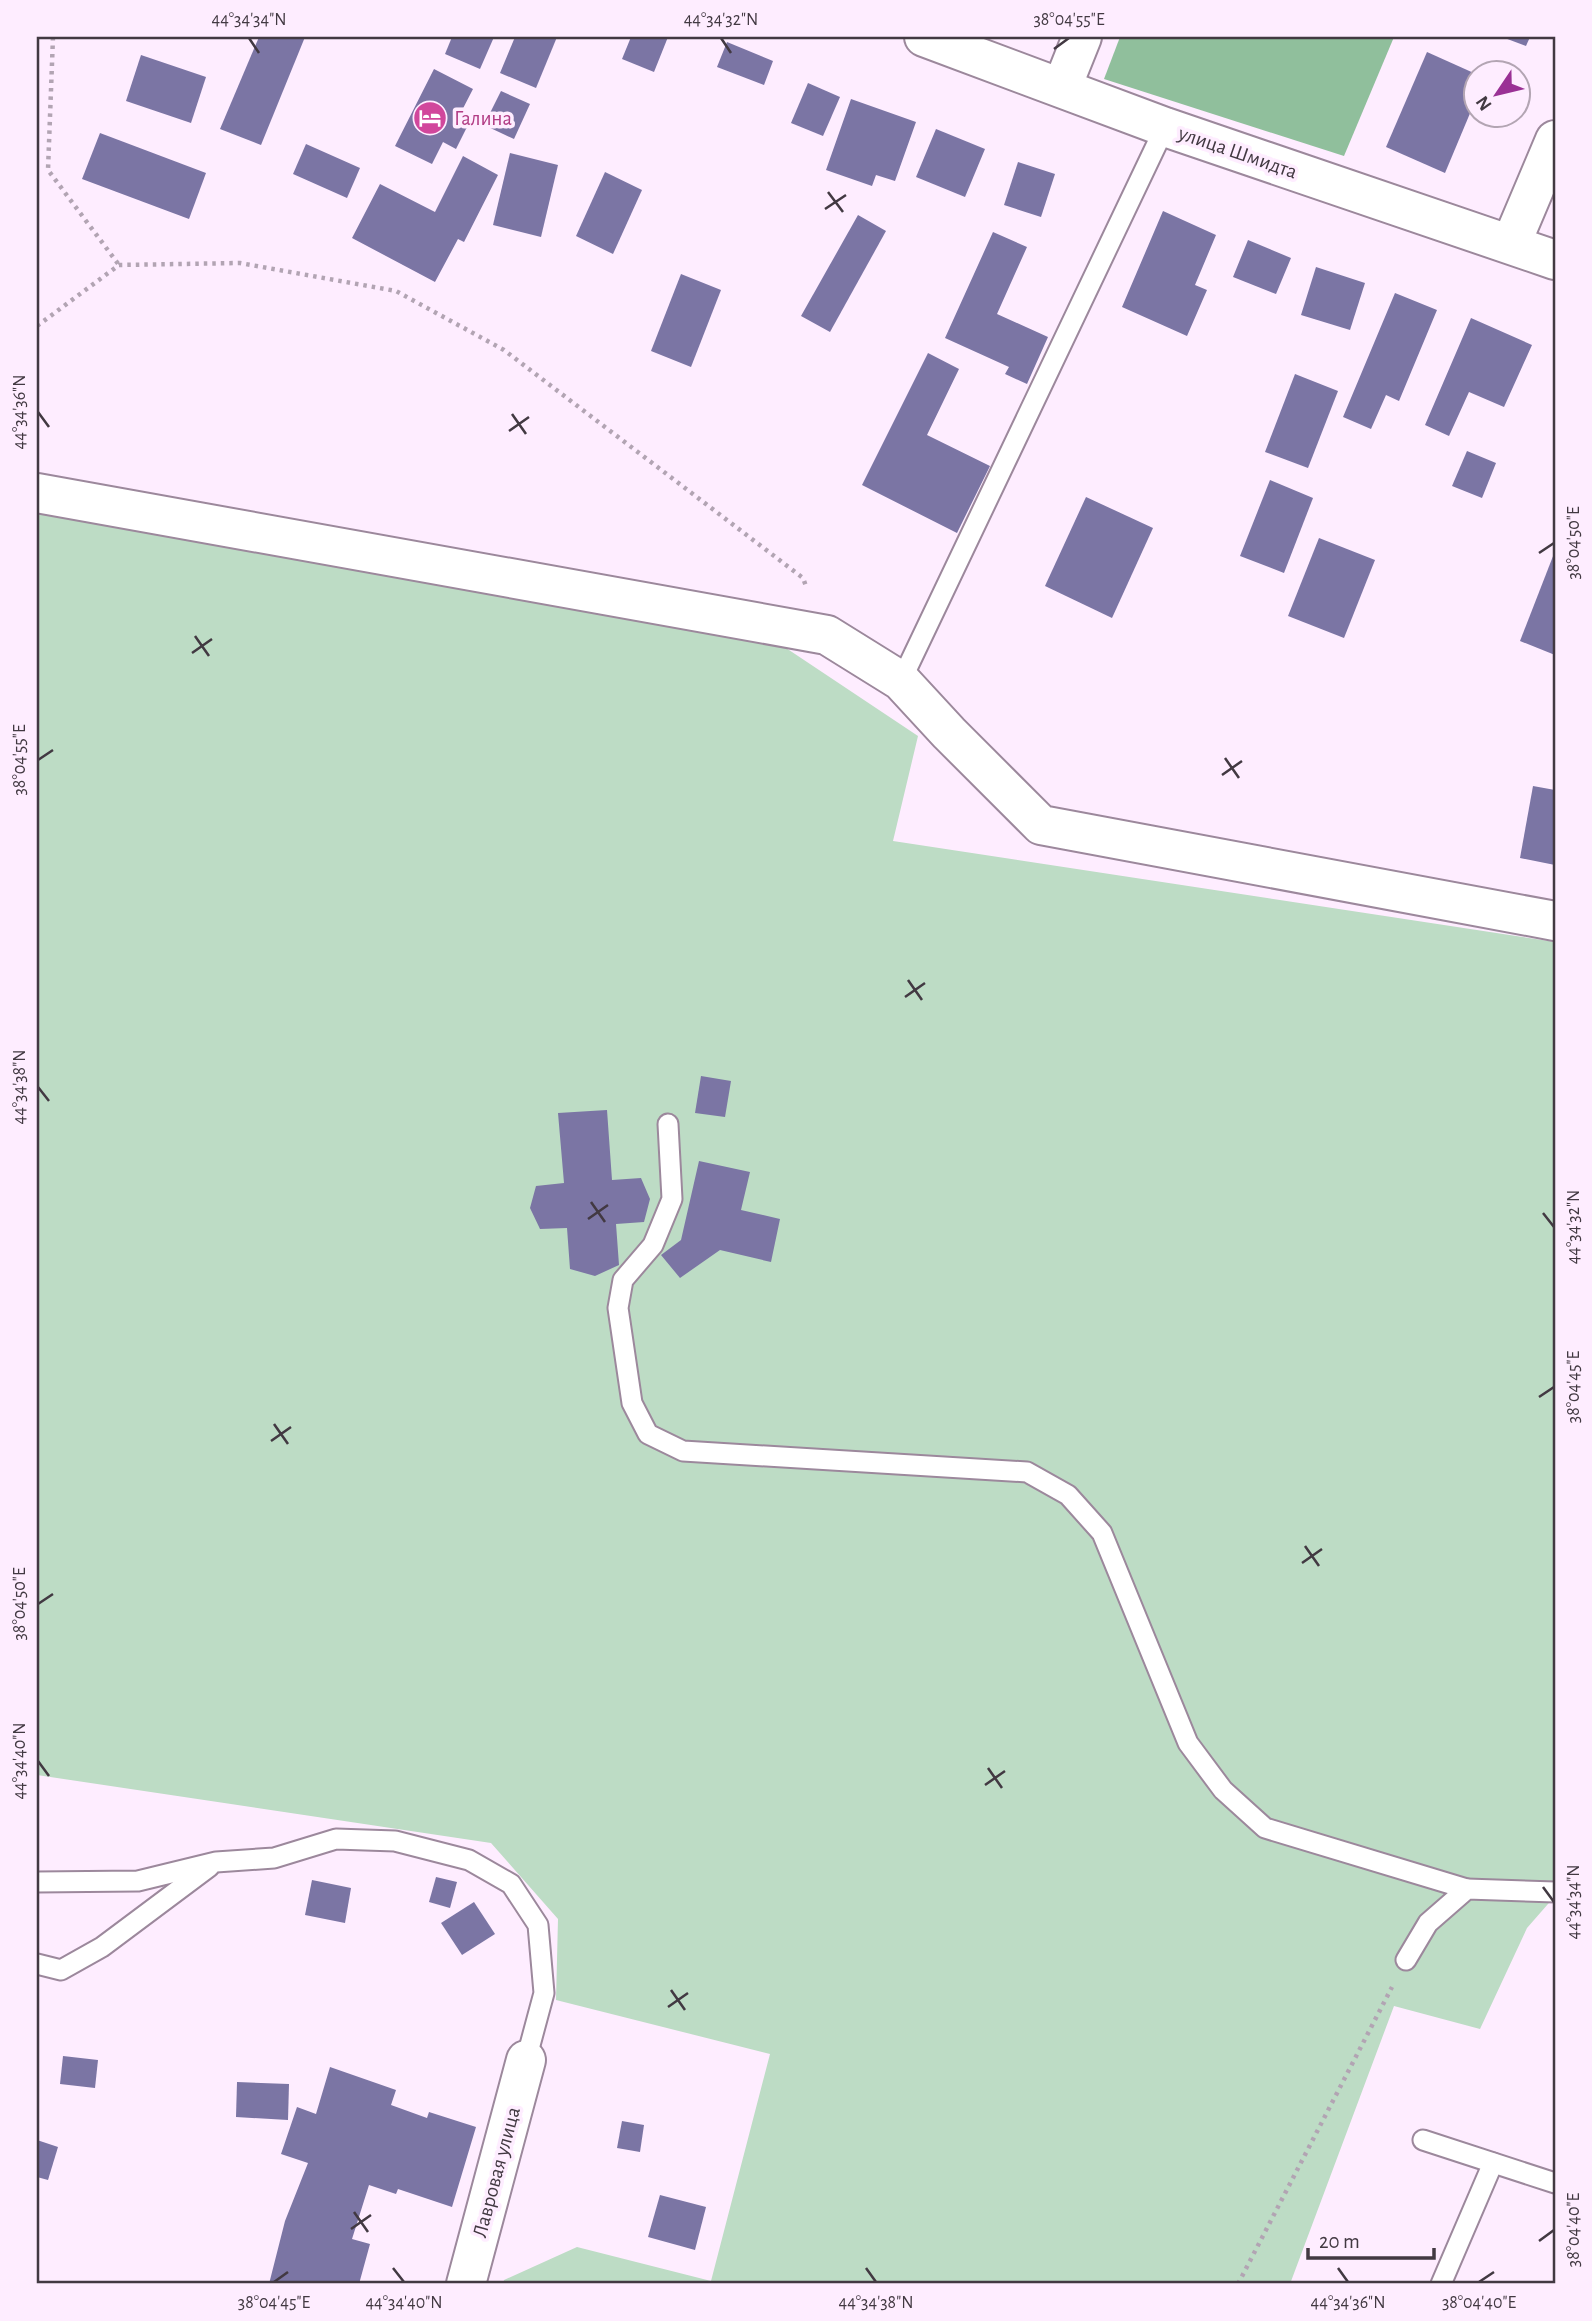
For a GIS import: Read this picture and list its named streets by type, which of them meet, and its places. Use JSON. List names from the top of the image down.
{
  "streets": {
    "street": ["улица Шмидта", "Лавровая улица"]
  },
  "places": {
    "hotel": ["Галина"]
  },
  "scale_bar": "20 m",
  "north": "bottom left",
  "coordinates": [
    "44°34'34\"N",
    "44°34'32\"N",
    "38°04'55\"E",
    "44°34'36\"N",
    "38°04'50\"E",
    "44°34'38\"N",
    "38°04'45\"E",
    "44°34'40\"N",
    "38°04'40\"E"
  ]
}
